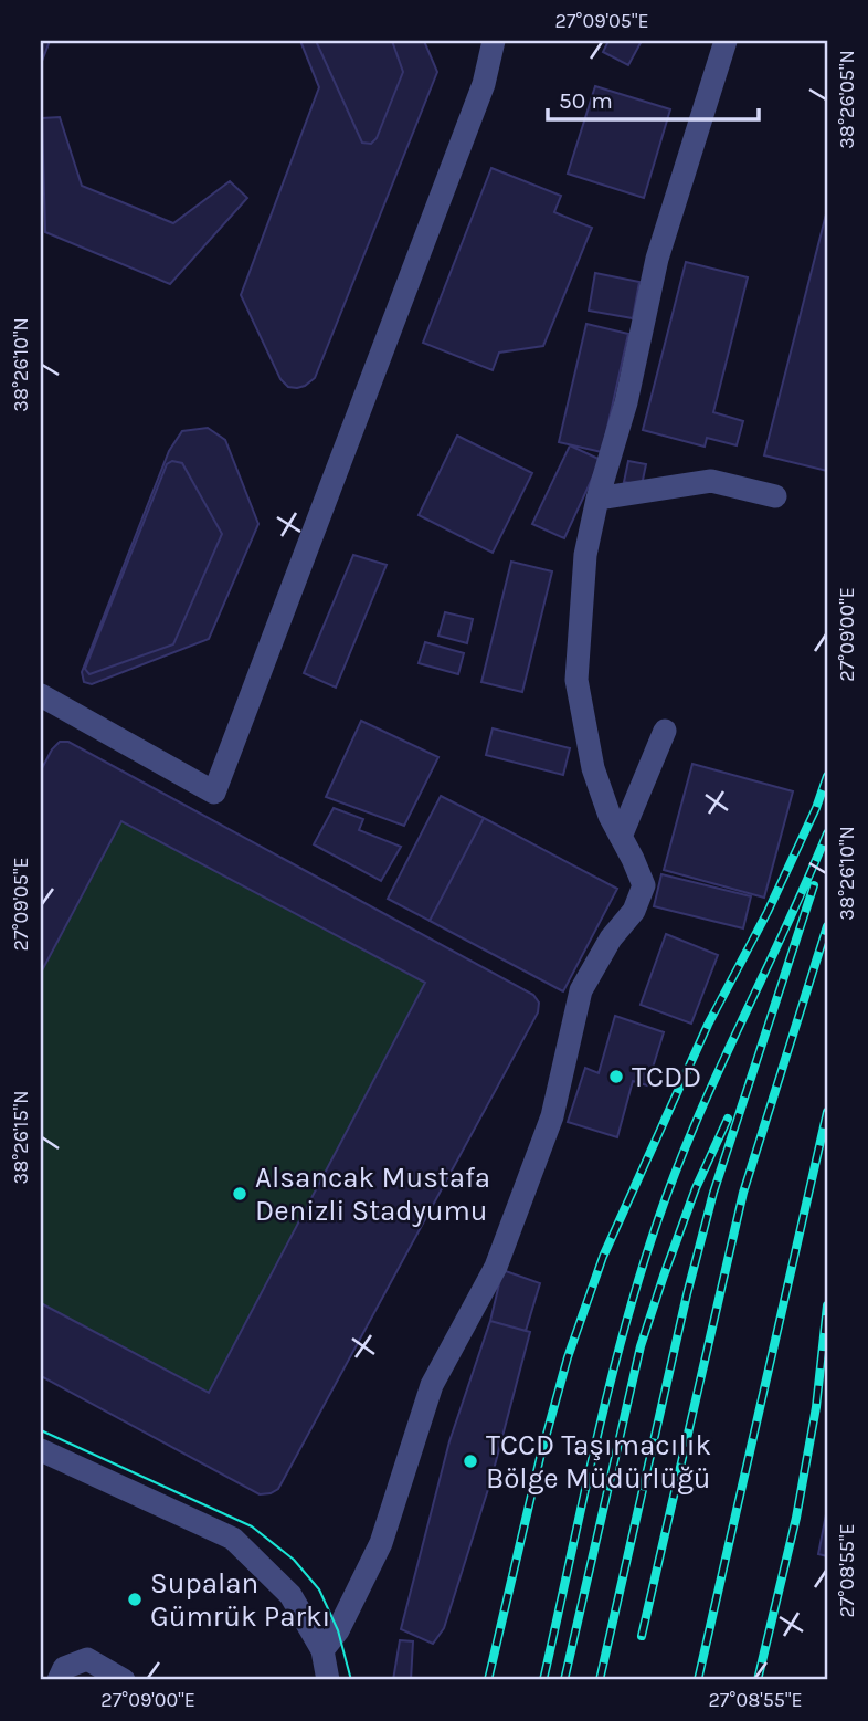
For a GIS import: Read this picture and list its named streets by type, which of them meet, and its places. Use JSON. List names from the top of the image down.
{
  "places": [
    "TCDD",
    "Alsancak Mustafa Denizli Stadyumu",
    "TCCD Taşımacılık Bölge Müdürlüğü",
    "Supalan Gümrük Parkı"
  ],
  "scale_bar": "50 m",
  "coordinates": [
    "27°09'05\"E",
    "38°26'05\"N",
    "38°26'10\"N",
    "27°09'00\"E",
    "38°26'15\"N",
    "27°08'55\"E"
  ]
}
